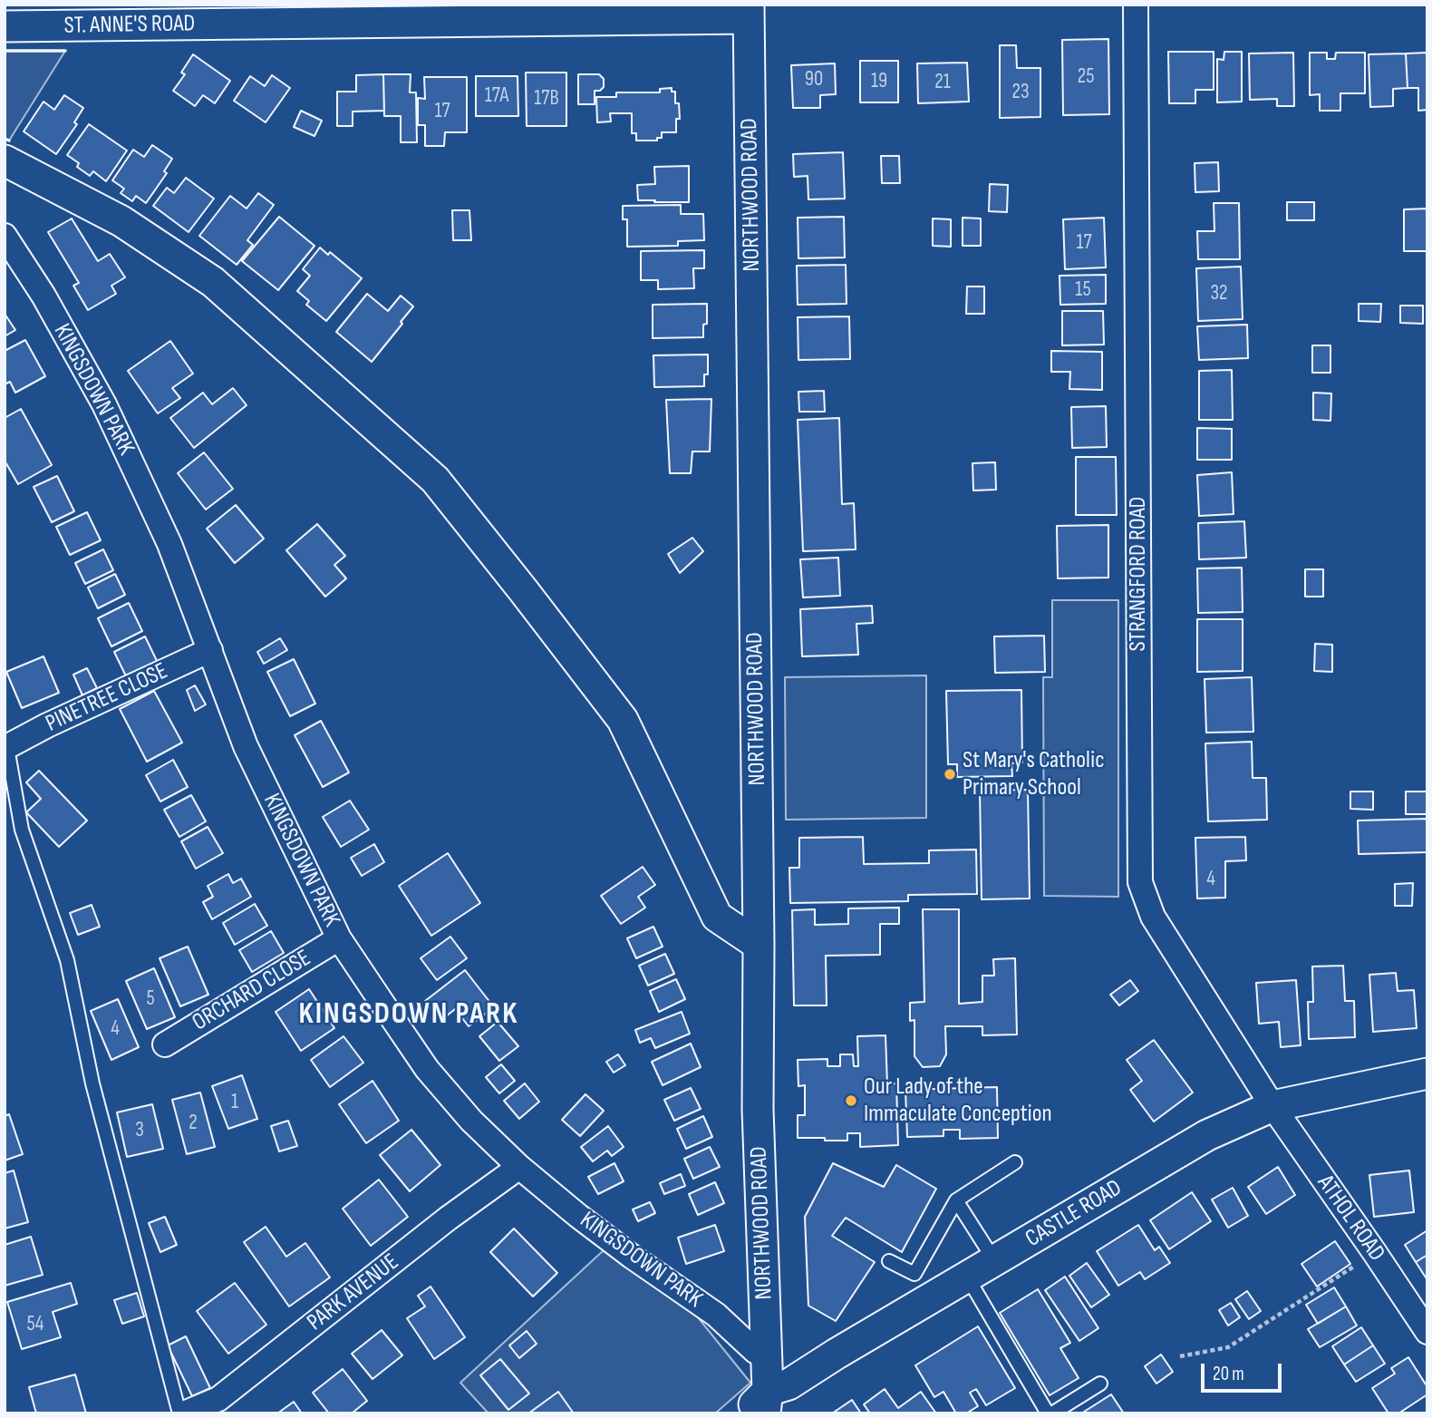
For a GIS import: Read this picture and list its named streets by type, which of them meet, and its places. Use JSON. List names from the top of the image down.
{
  "streets": {
    "street": [
      "ST. ANNE'S ROAD",
      "NORTHWOOD ROAD",
      "KINGSDOWN PARK",
      "STRANGFORD ROAD",
      "PINETREE CLOSE",
      "ORCHARD CLOSE",
      "CASTLE ROAD",
      "ATHOL ROAD",
      "PARK AVENUE"
    ]
  },
  "crossings": [
    ["ST. ANNE'S ROAD", "NORTHWOOD ROAD"],
    ["NORTHWOOD ROAD", "KINGSDOWN PARK"],
    ["NORTHWOOD ROAD", "CASTLE ROAD"],
    ["KINGSDOWN PARK", "PINETREE CLOSE"],
    ["KINGSDOWN PARK", "ORCHARD CLOSE"],
    ["KINGSDOWN PARK", "PARK AVENUE"],
    ["STRANGFORD ROAD", "CASTLE ROAD"],
    ["STRANGFORD ROAD", "ATHOL ROAD"],
    ["CASTLE ROAD", "ATHOL ROAD"]
  ],
  "districts": ["KINGSDOWN PARK"],
  "places": ["St Mary's Catholic Primary School", "Our Lady of the Immaculate Conception"],
  "house_numbers": [
    "25",
    "90",
    "19",
    "21",
    "23",
    "17A",
    "17B",
    "17",
    "17",
    "15",
    "32",
    "4",
    "5",
    "4",
    "1",
    "2",
    "3",
    "54"
  ],
  "scale_bar": "20 m"
}
